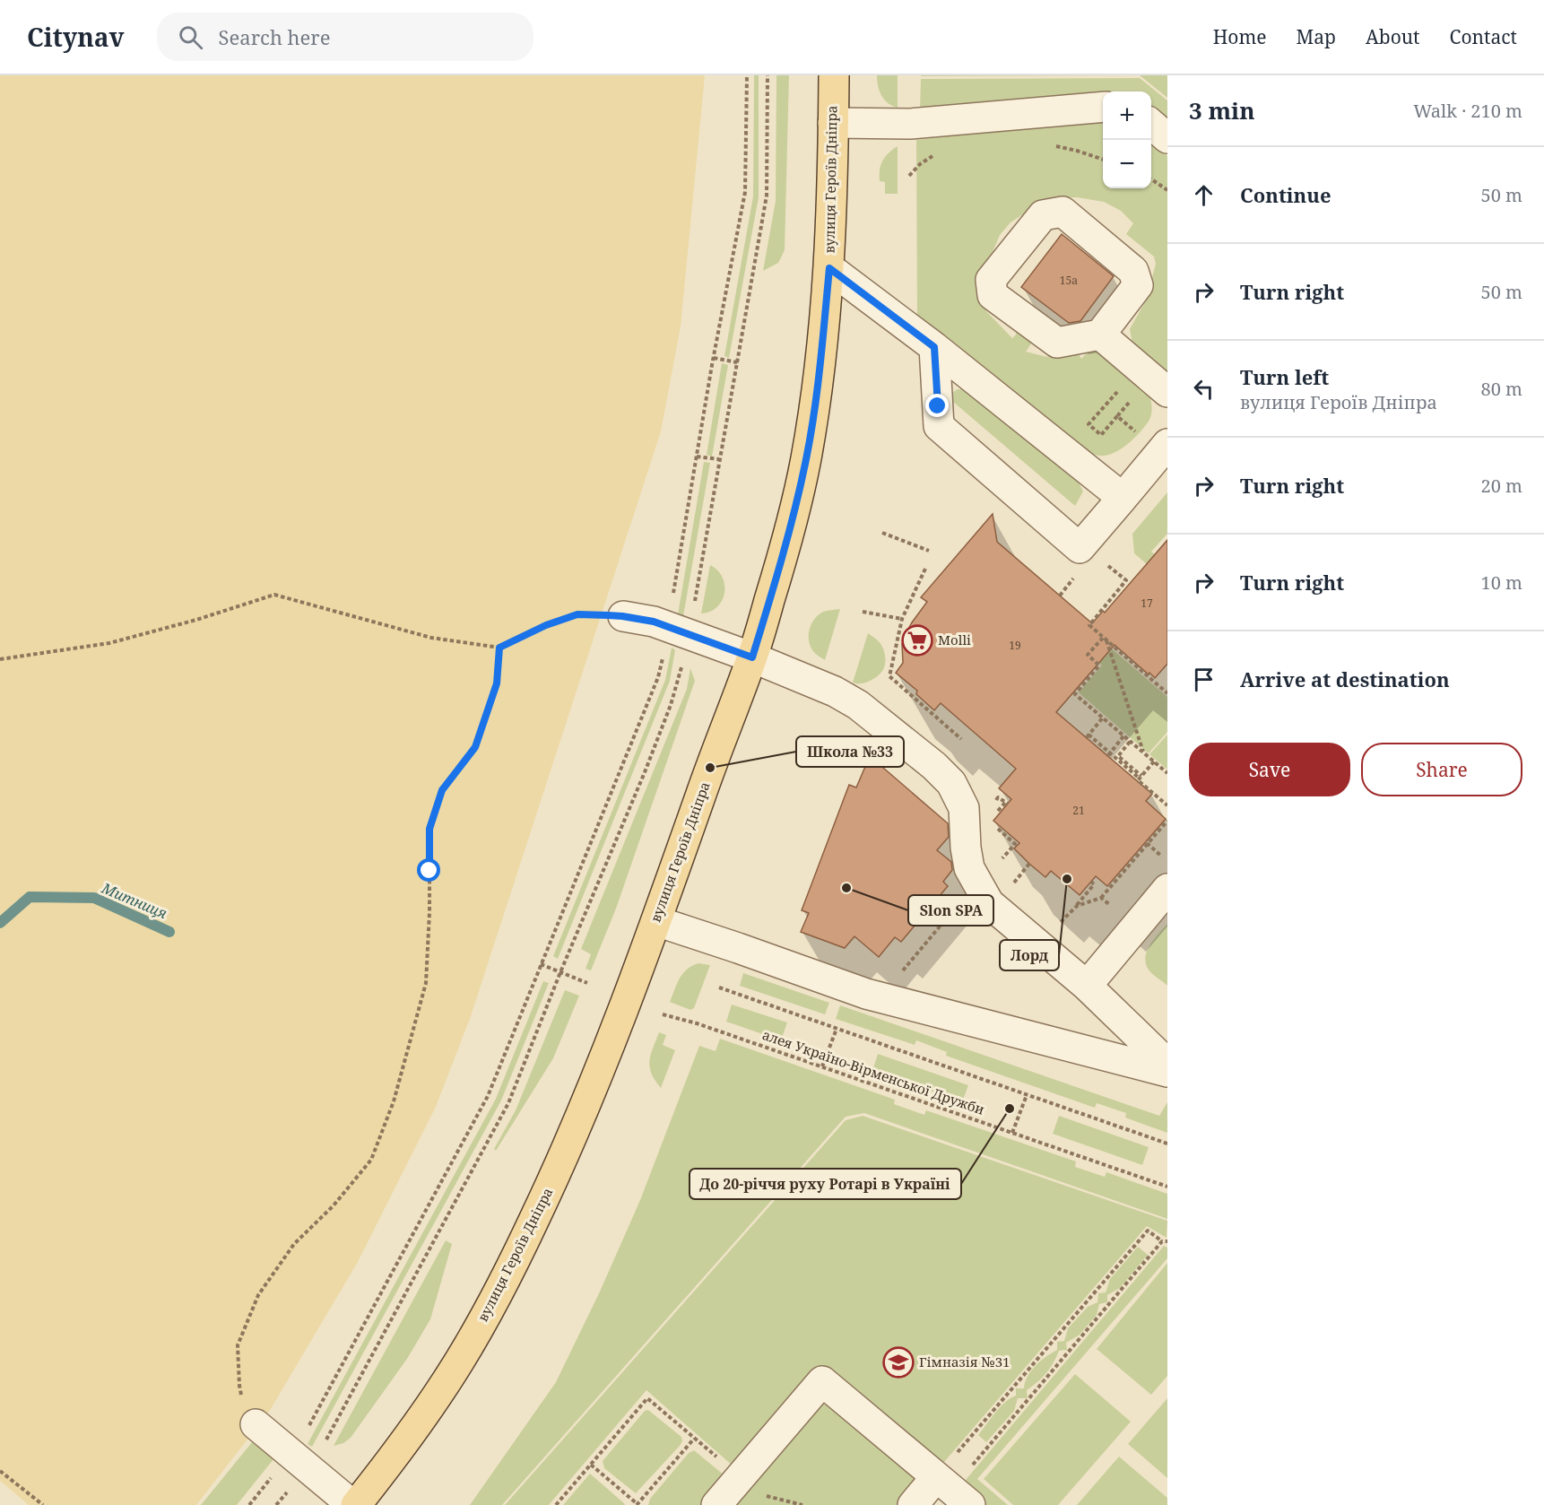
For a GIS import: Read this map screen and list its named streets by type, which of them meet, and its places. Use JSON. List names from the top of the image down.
{
  "streets": {
    "main road": ["вулиця Героїв Дніпра"],
    "path": ["алея Україно-Вірменської Дружби"]
  },
  "water": ["Митниця"],
  "places": {
    "supermarket": ["Molli"],
    "other": [
      "Школа №33",
      "Лорд",
      "Slon SPA",
      "До 20-річчя руху Ротарі в Україні"
    ],
    "school or university": ["Гімназія №31"]
  },
  "house_numbers": [
    "15а",
    "17",
    "19",
    "21"
  ],
  "page": {
    "header": "Citynav",
    "search": "Search here",
    "nav": [
      "Home",
      "Map",
      "About",
      "Contact"
    ],
    "heading": ["3 min", "Walk · 210 m"],
    "map_buttons": ["+", "−"],
    "list": [
      ["Continue", "50 m"],
      ["Turn right", "50 m"],
      ["Turn left", "вулиця Героїв Дніпра", "80 m"],
      ["Turn right", "20 m"],
      ["Turn right", "10 m"],
      "Arrive at destination"
    ],
    "buttons": ["Save", "Share"]
  }
}
